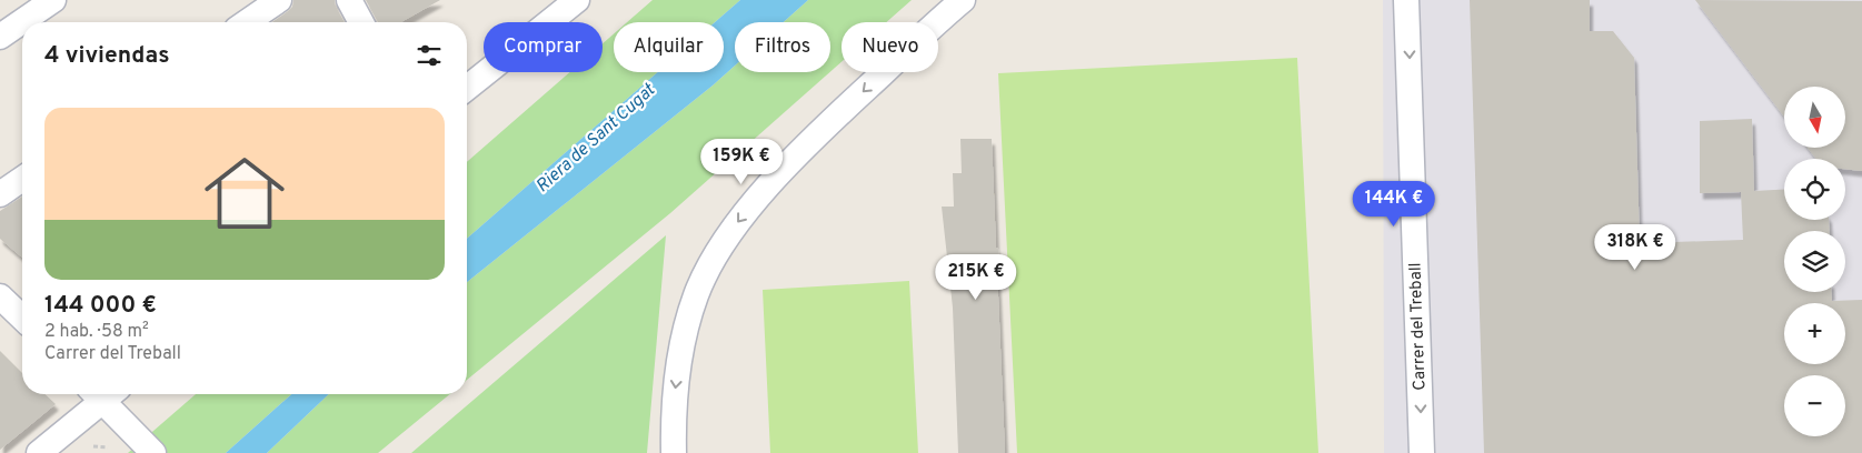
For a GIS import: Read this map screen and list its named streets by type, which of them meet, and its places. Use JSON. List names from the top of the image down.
{
  "streets": {
    "street": ["Carrer del Treball"]
  },
  "one_way": ["Carrer del Treball"],
  "water": ["Riera de Sant Cugat"],
  "north": "bottom",
  "page": {
    "chip": [
      "Comprar",
      "Alquilar",
      "Filtros",
      "Nuevo"
    ],
    "heading": "4 viviendas",
    "map_buttons": ["+", "−"],
    "list": [
      {
        "name": "144 000 €",
        "note": "2 hab. · 58 m² · Carrer del Treball"
      }
    ],
    "price": [
      "159K €",
      "144K €",
      "318K €",
      "215K €"
    ]
  }
}
